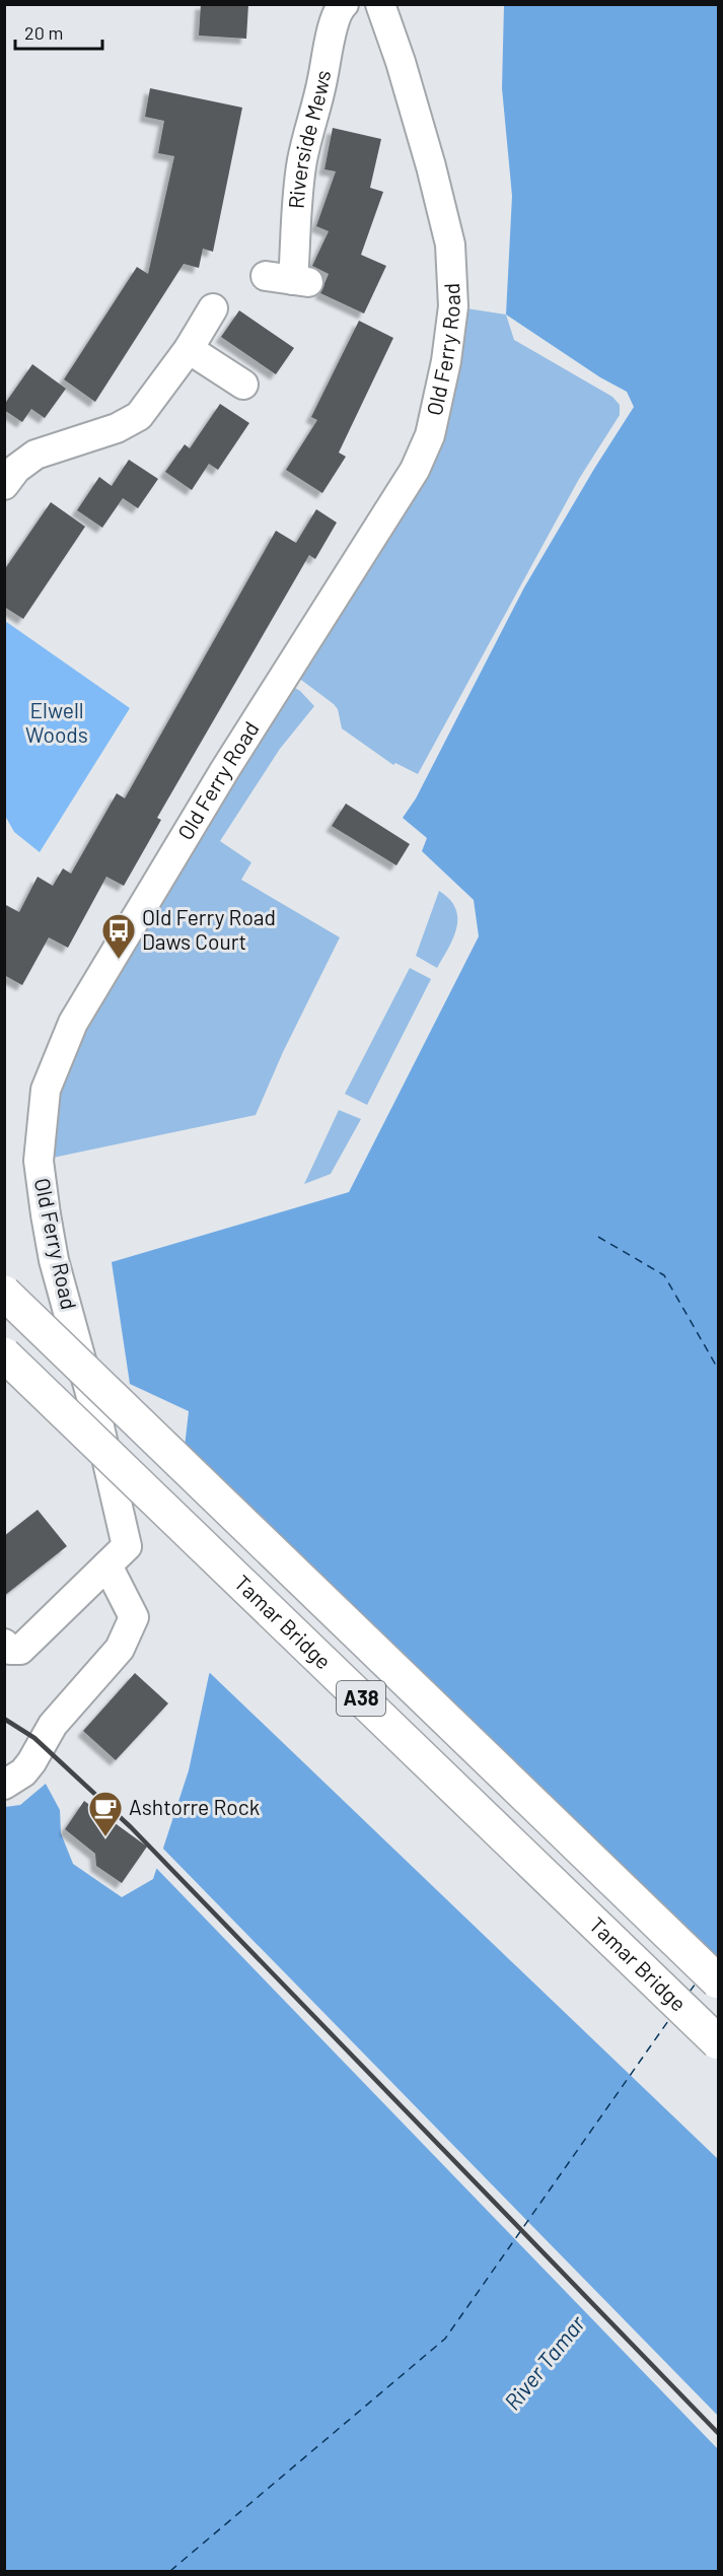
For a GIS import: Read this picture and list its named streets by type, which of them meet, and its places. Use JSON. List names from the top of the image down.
{
  "streets": {
    "highway": ["Tamar Bridge", "A38"],
    "street": ["Riverside Mews", "Old Ferry Road"]
  },
  "water": ["River Tamar"],
  "parks": ["Elwell Woods"],
  "places": {
    "bus stop": ["Old Ferry Road Daws Court"],
    "cafe": ["Ashtorre Rock"]
  },
  "scale_bar": "20 m"
}
